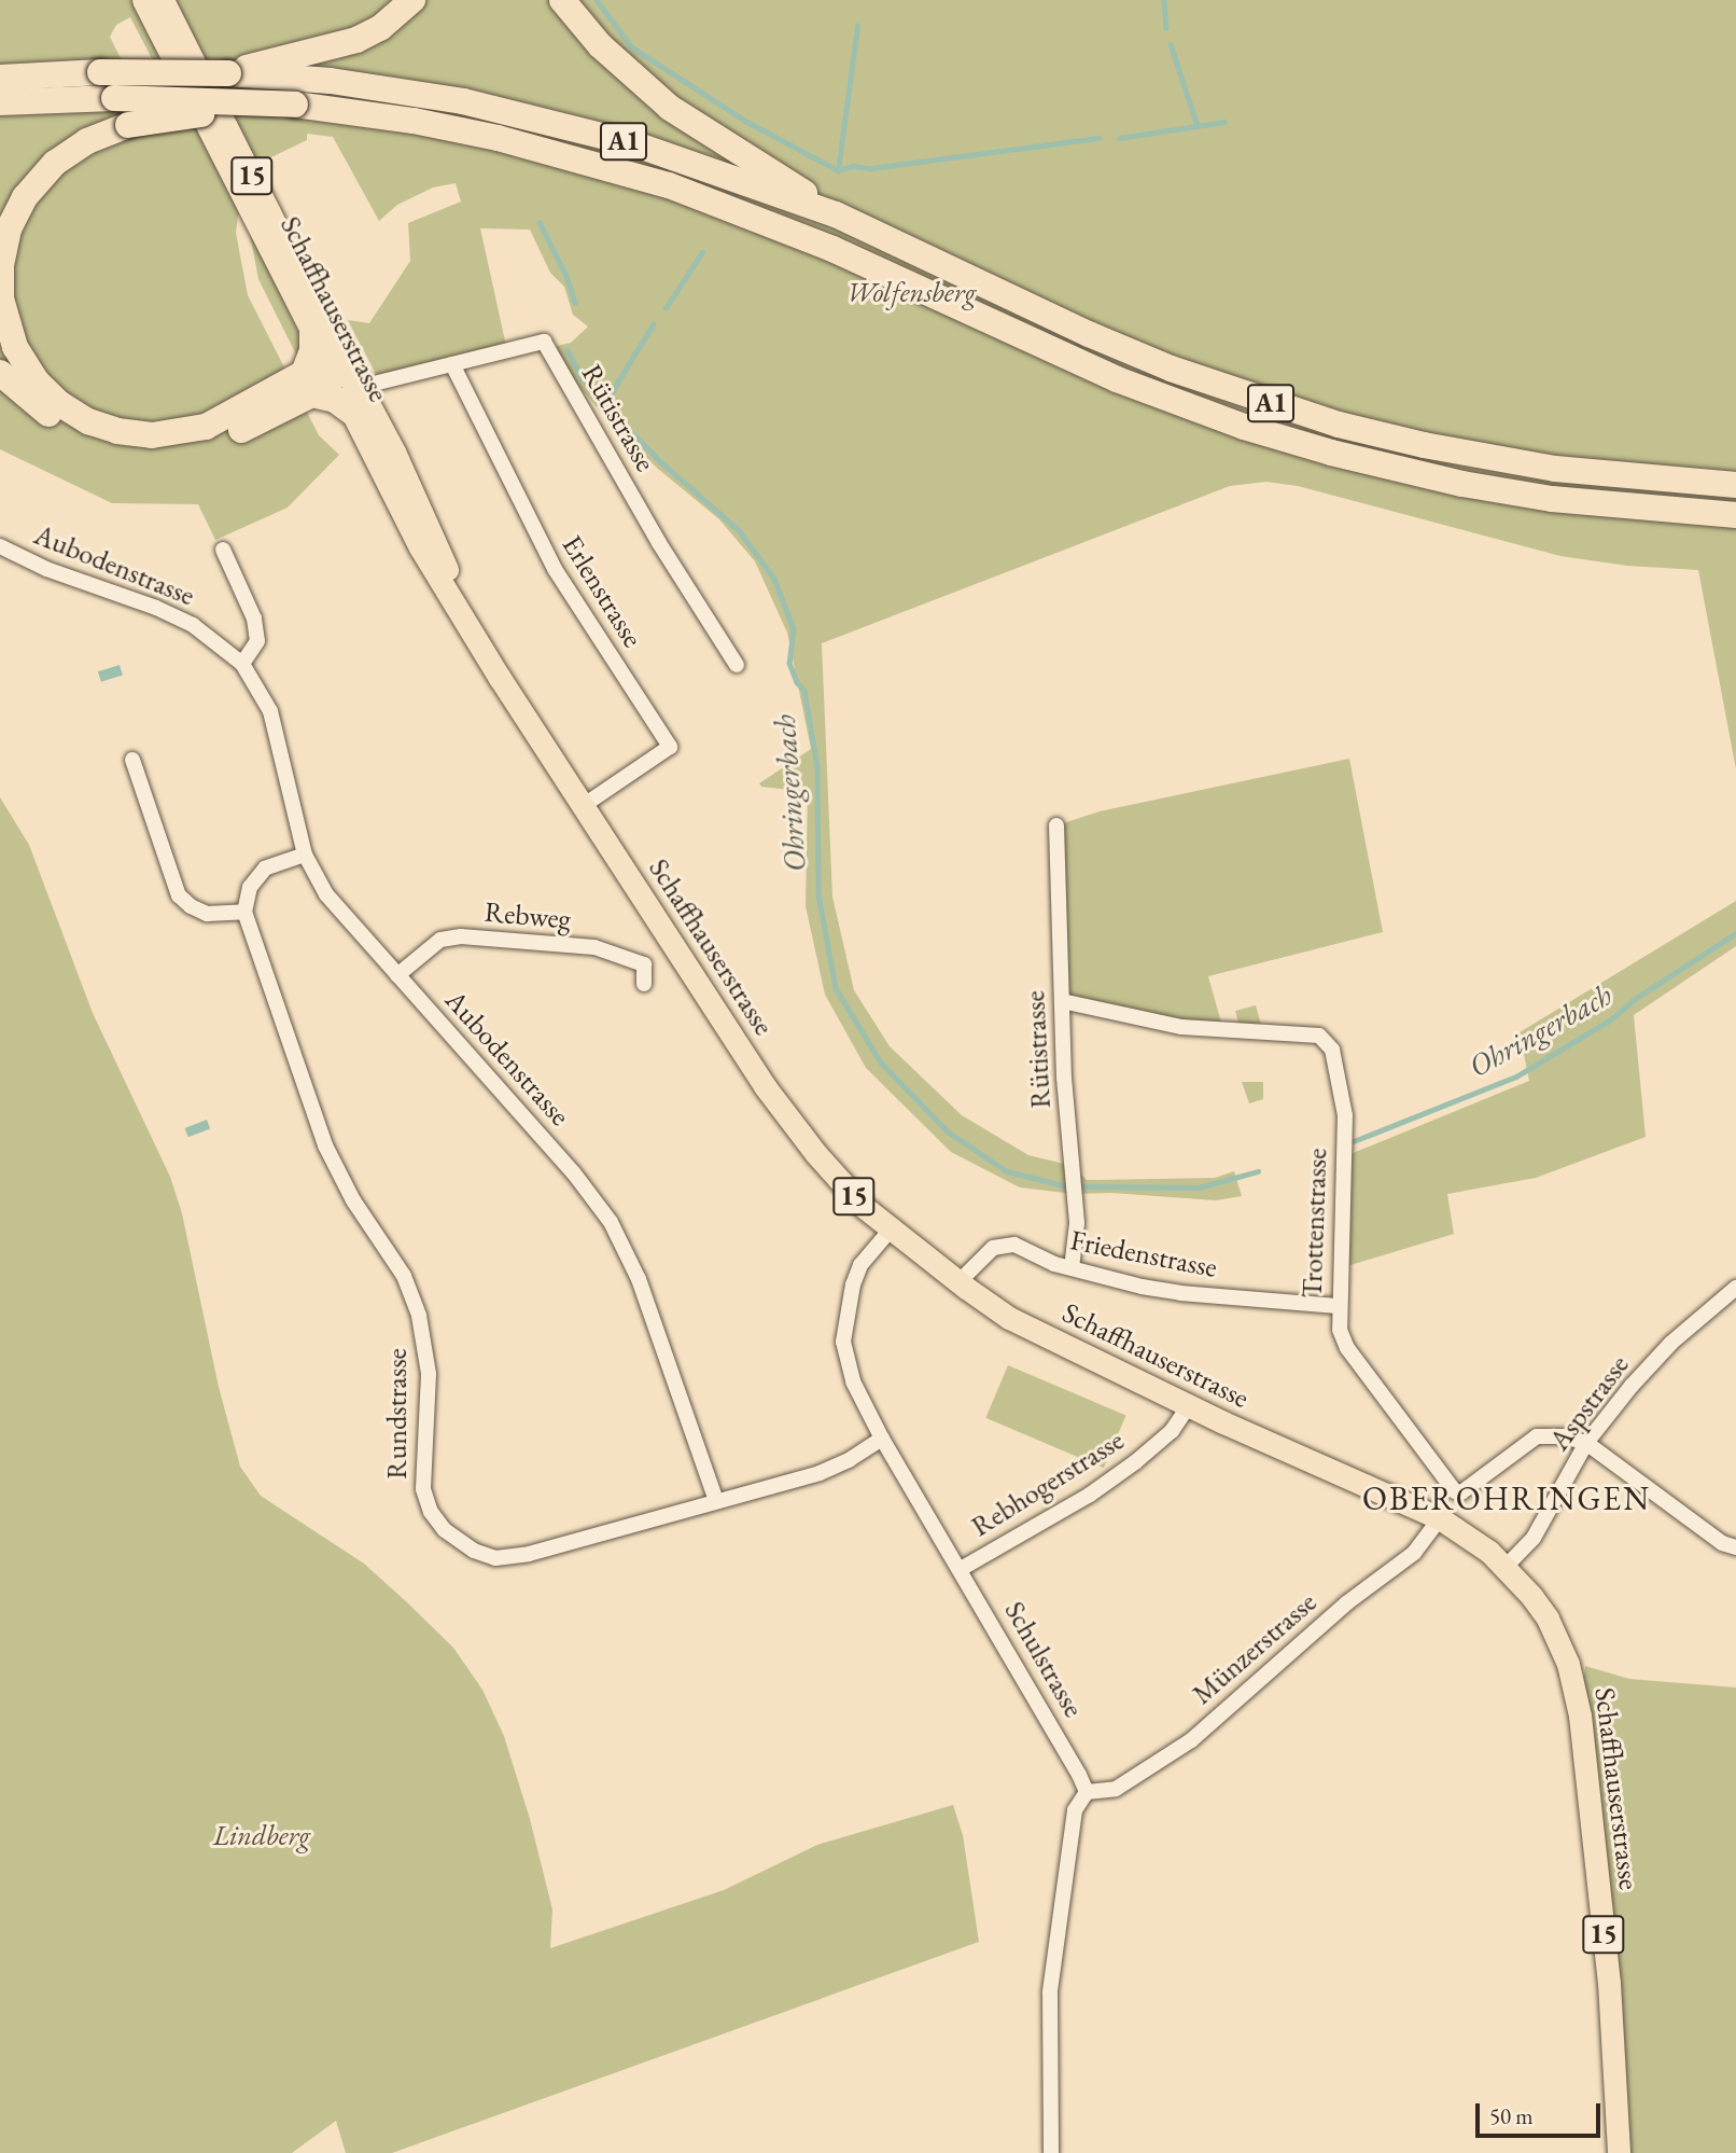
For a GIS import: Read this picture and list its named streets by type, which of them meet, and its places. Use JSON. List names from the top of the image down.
{
  "streets": {
    "highway": ["A1"],
    "main road": ["15", "Schaffhauserstrasse"],
    "street": [
      "Rütistrasse",
      "Aubodenstrasse",
      "Erlenstrasse",
      "Rebweg",
      "Trottenstrasse",
      "Friedenstrasse",
      "Aspstrasse",
      "Rundstrasse",
      "Rebhogerstrasse",
      "Münzerstrasse",
      "Schulstrasse"
    ]
  },
  "crossings": [
    ["A1", "Schaffhauserstrasse"],
    ["A1", "Rütistrasse"],
    ["Schaffhauserstrasse", "Rütistrasse"],
    ["Schaffhauserstrasse", "Erlenstrasse"],
    ["Schaffhauserstrasse", "Friedenstrasse"],
    ["Schaffhauserstrasse", "Aspstrasse"],
    ["Schaffhauserstrasse", "Rebhogerstrasse"],
    ["Schaffhauserstrasse", "Münzerstrasse"],
    ["Schaffhauserstrasse", "Schulstrasse"],
    ["Rütistrasse", "Erlenstrasse"],
    ["Rütistrasse", "Trottenstrasse"],
    ["Rütistrasse", "Friedenstrasse"],
    ["Aubodenstrasse", "Rebweg"],
    ["Aubodenstrasse", "Rundstrasse"],
    ["Trottenstrasse", "Friedenstrasse"],
    ["Trottenstrasse", "Aspstrasse"],
    ["Rundstrasse", "Schulstrasse"],
    ["Rebhogerstrasse", "Schulstrasse"],
    ["Münzerstrasse", "Schulstrasse"]
  ],
  "districts": ["OBEROHRINGEN"],
  "water": ["Ohringerbach"],
  "parks": ["Wolfensberg", "Lindberg"],
  "scale_bar": "50 m"
}
